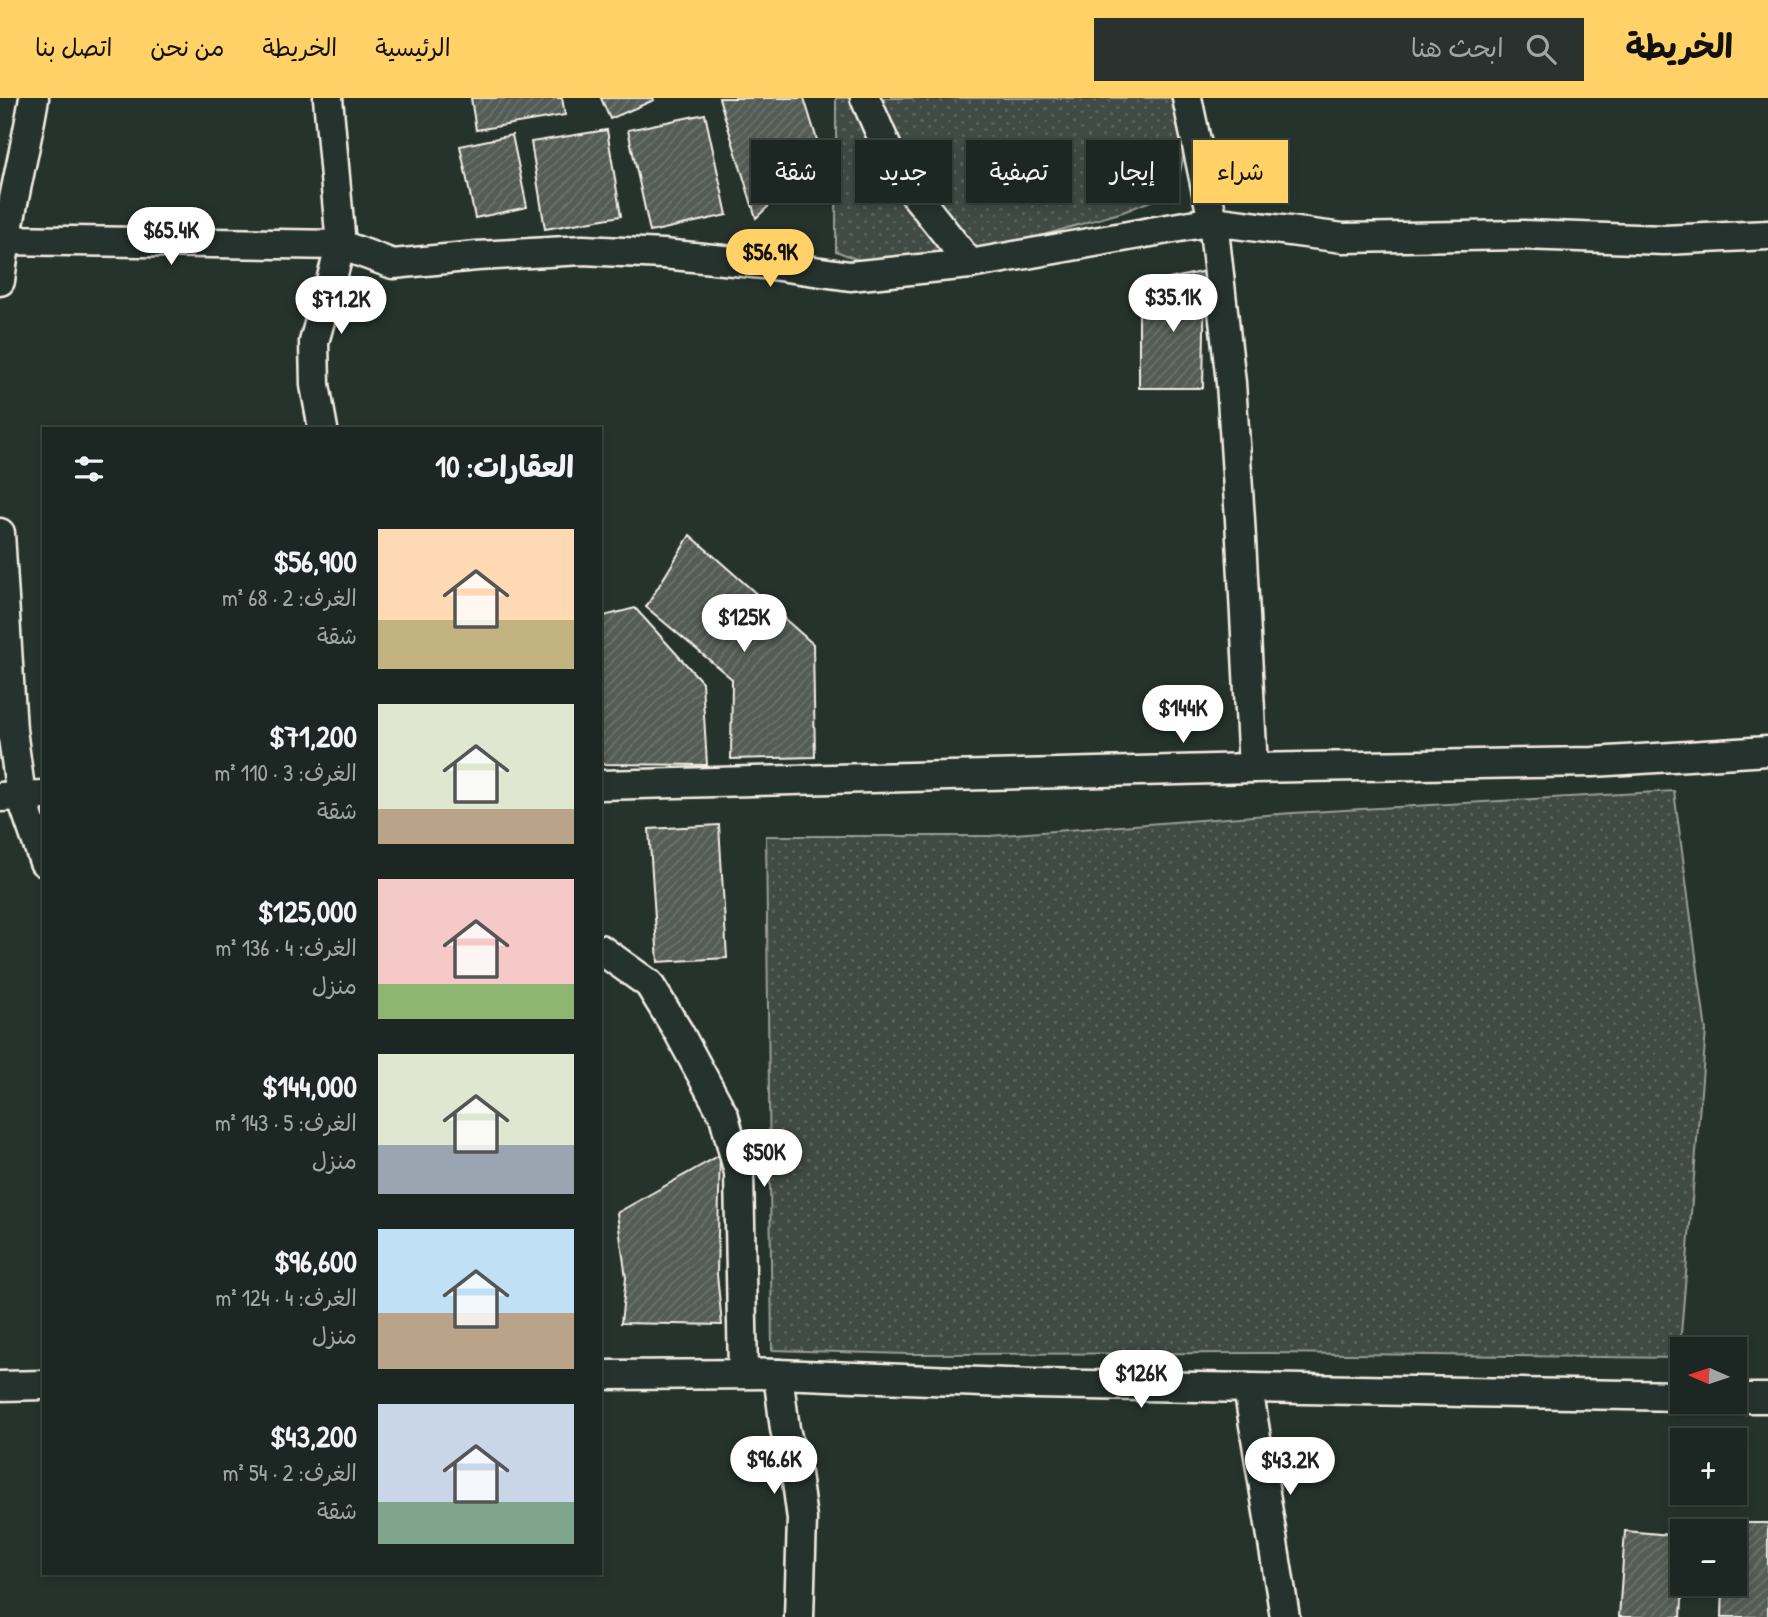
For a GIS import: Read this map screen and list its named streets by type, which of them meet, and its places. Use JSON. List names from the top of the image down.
{
  "north": "left",
  "page": {
    "header": "الخريطة",
    "search": "ابحث هنا",
    "nav": [
      "الرئيسية",
      "الخريطة",
      "من نحن",
      "اتصل بنا"
    ],
    "chip": [
      "شراء",
      "إيجار",
      "تصفية",
      "جديد",
      "شقة"
    ],
    "price": [
      "$65.4K",
      "$56.9K",
      "$35.1K",
      "$71.2K",
      "$125K",
      "$144K",
      "$50K",
      "$126K",
      "$96.6K",
      "$43.2K"
    ],
    "heading": "العقارات: 10",
    "list": [
      {
        "name": "$56,900",
        "note": "الغرف: 2 · 68 m² · شقة"
      },
      {
        "name": "$71,200",
        "note": "الغرف: 3 · 110 m² · شقة"
      },
      {
        "name": "$125,000",
        "note": "الغرف: 4 · 136 m² · منزل"
      },
      {
        "name": "$144,000",
        "note": "الغرف: 5 · 143 m² · منزل"
      },
      {
        "name": "$96,600",
        "note": "الغرف: 4 · 124 m² · منزل"
      },
      {
        "name": "$43,200",
        "note": "الغرف: 2 · 54 m² · شقة"
      }
    ],
    "map_buttons": ["+", "−"]
  }
}
